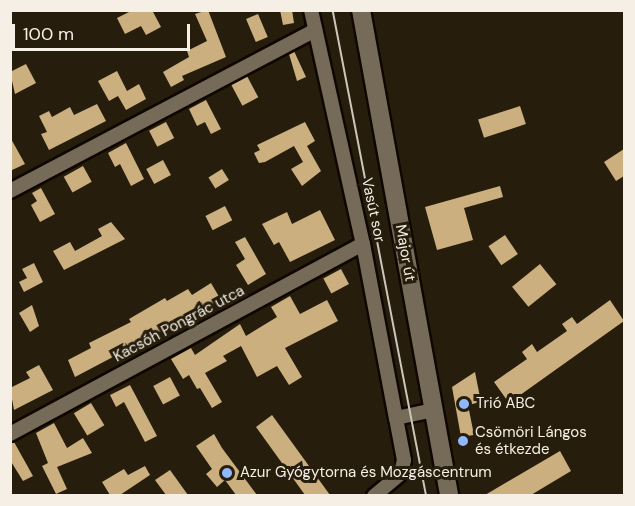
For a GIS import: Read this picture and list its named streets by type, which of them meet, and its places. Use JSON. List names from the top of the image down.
{
  "streets": {
    "street": ["Vasút sor", "Major út", "Kacsóh Pongrác utca"]
  },
  "crossings": [
    ["Vasút sor", "Kacsóh Pongrác utca"]
  ],
  "places": ["Trió ABC", "Csömöri Lángos és étkezde", "Azur Gyógytorna és Mozgáscentrum"],
  "scale_bar": "100 m"
}
